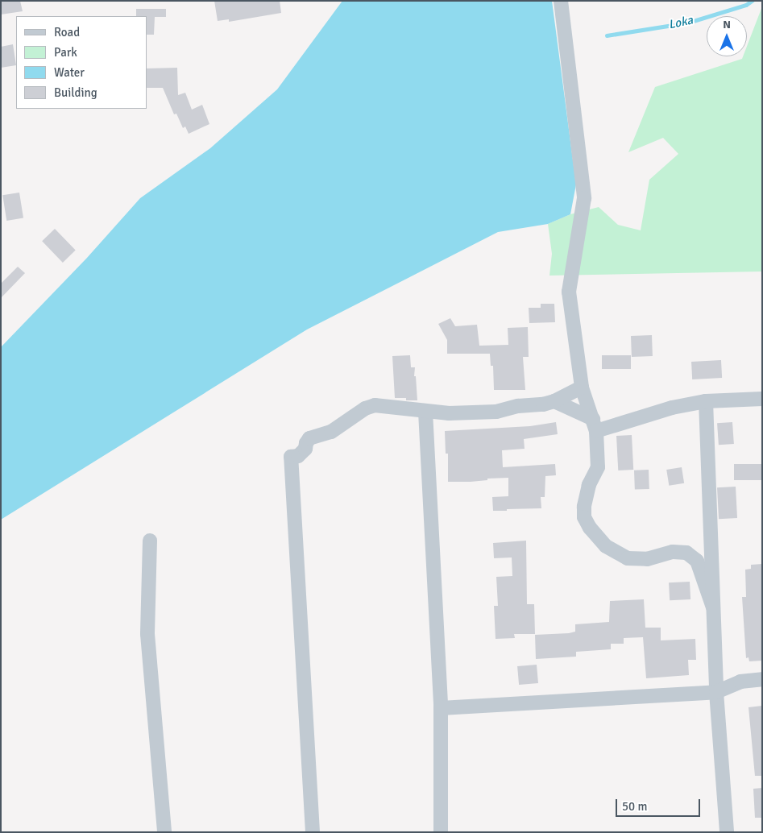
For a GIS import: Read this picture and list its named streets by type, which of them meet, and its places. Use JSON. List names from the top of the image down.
{
  "water": ["Loka"],
  "legend": [
    "Road",
    "Park",
    "Water",
    "Building"
  ],
  "scale_bar": "50 m",
  "north": "top"
}
